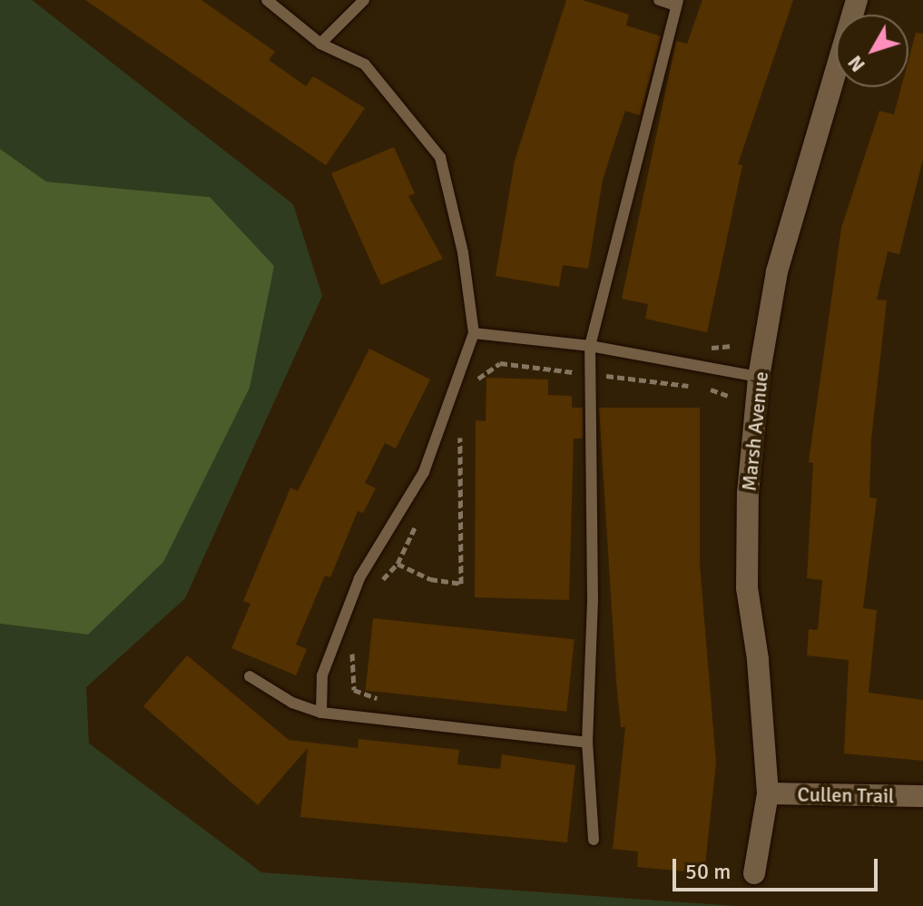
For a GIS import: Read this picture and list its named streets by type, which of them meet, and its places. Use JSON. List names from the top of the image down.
{
  "streets": {
    "street": ["Marsh Avenue", "Cullen Trail"]
  },
  "crossings": [
    ["Marsh Avenue", "Cullen Trail"]
  ],
  "scale_bar": "50 m",
  "north": "bottom left"
}
